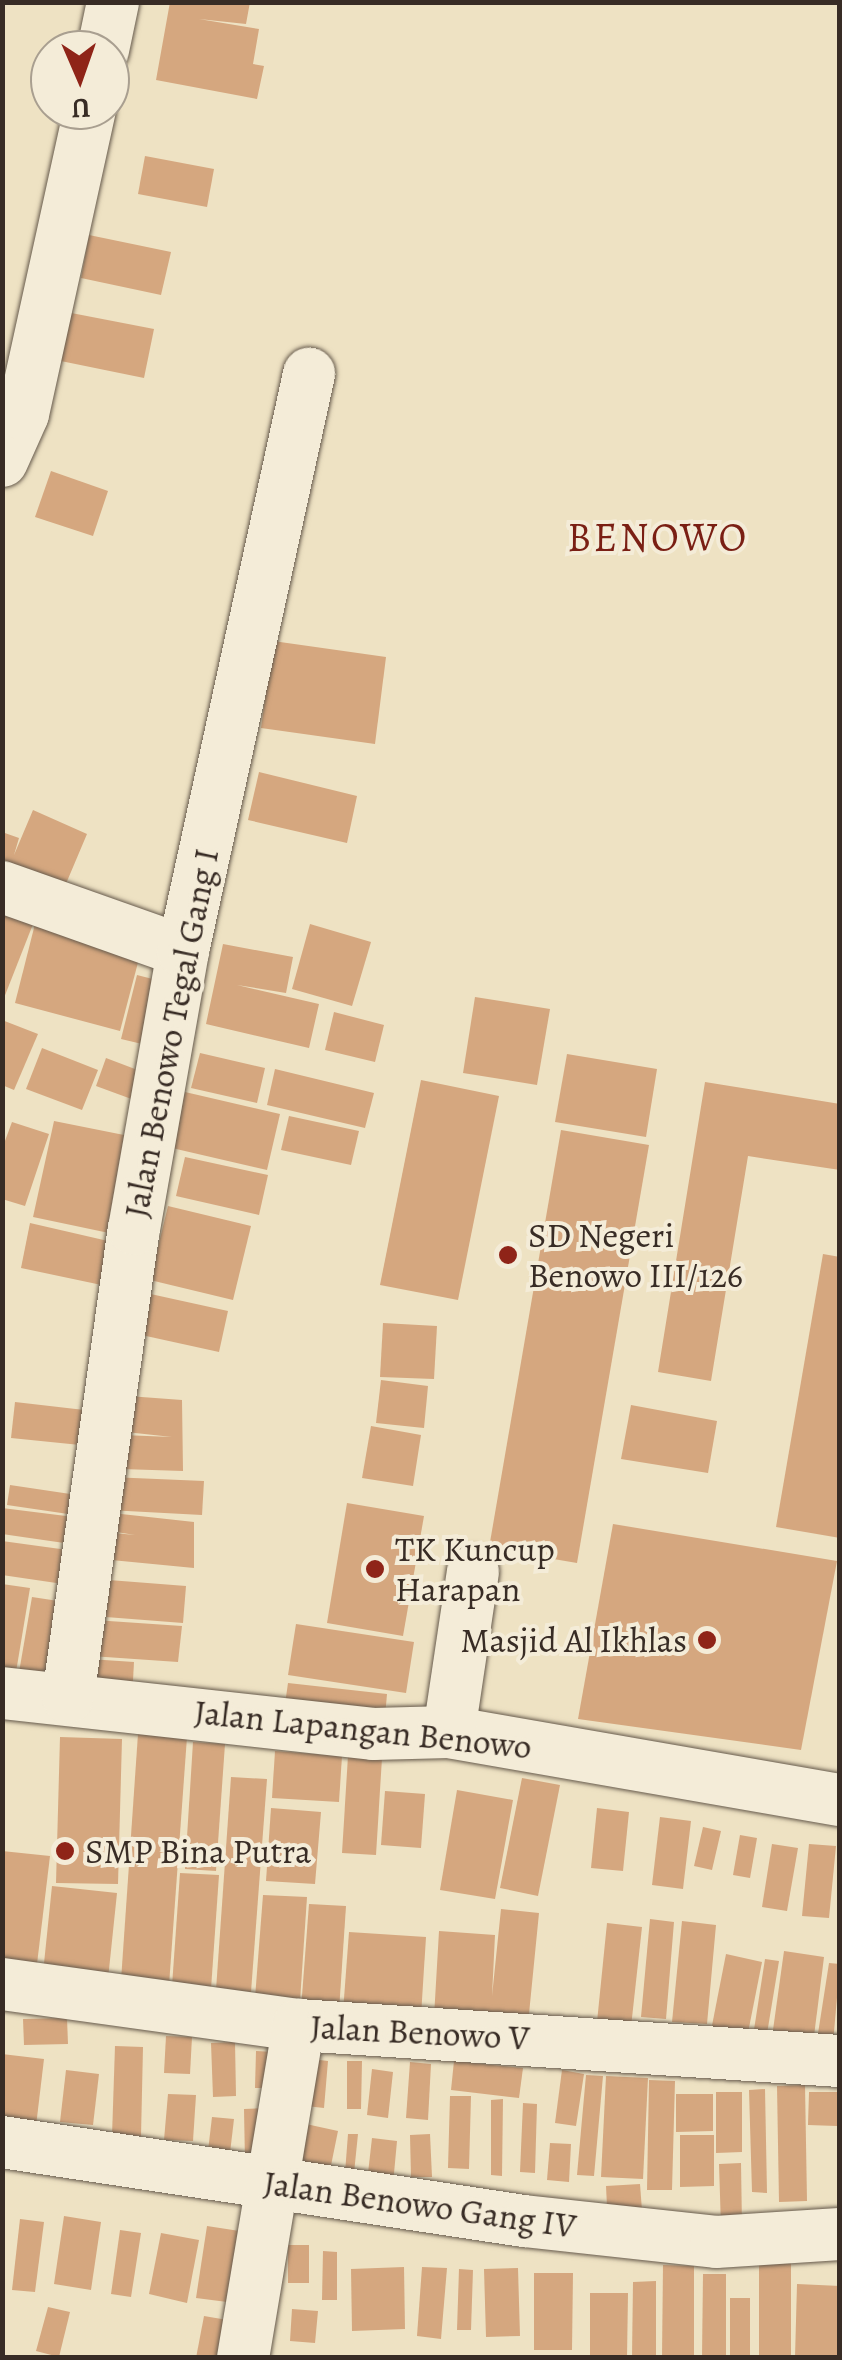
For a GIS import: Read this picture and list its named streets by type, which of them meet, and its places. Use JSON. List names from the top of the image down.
{
  "streets": {
    "street": [
      "Jalan Benowo Tegal Gang I",
      "Jalan Lapangan Benowo",
      "Jalan Benowo V",
      "Jalan Benowo Gang IV"
    ]
  },
  "crossings": [
    ["Jalan Benowo Tegal Gang I", "Jalan Lapangan Benowo"]
  ],
  "districts": ["BENOWO"],
  "places": [
    "SD Negeri Benowo III/126",
    "TK Kuncup Harapan",
    "Masjid Al Ikhlas",
    "SMP Bina Putra"
  ],
  "north": "bottom"
}
